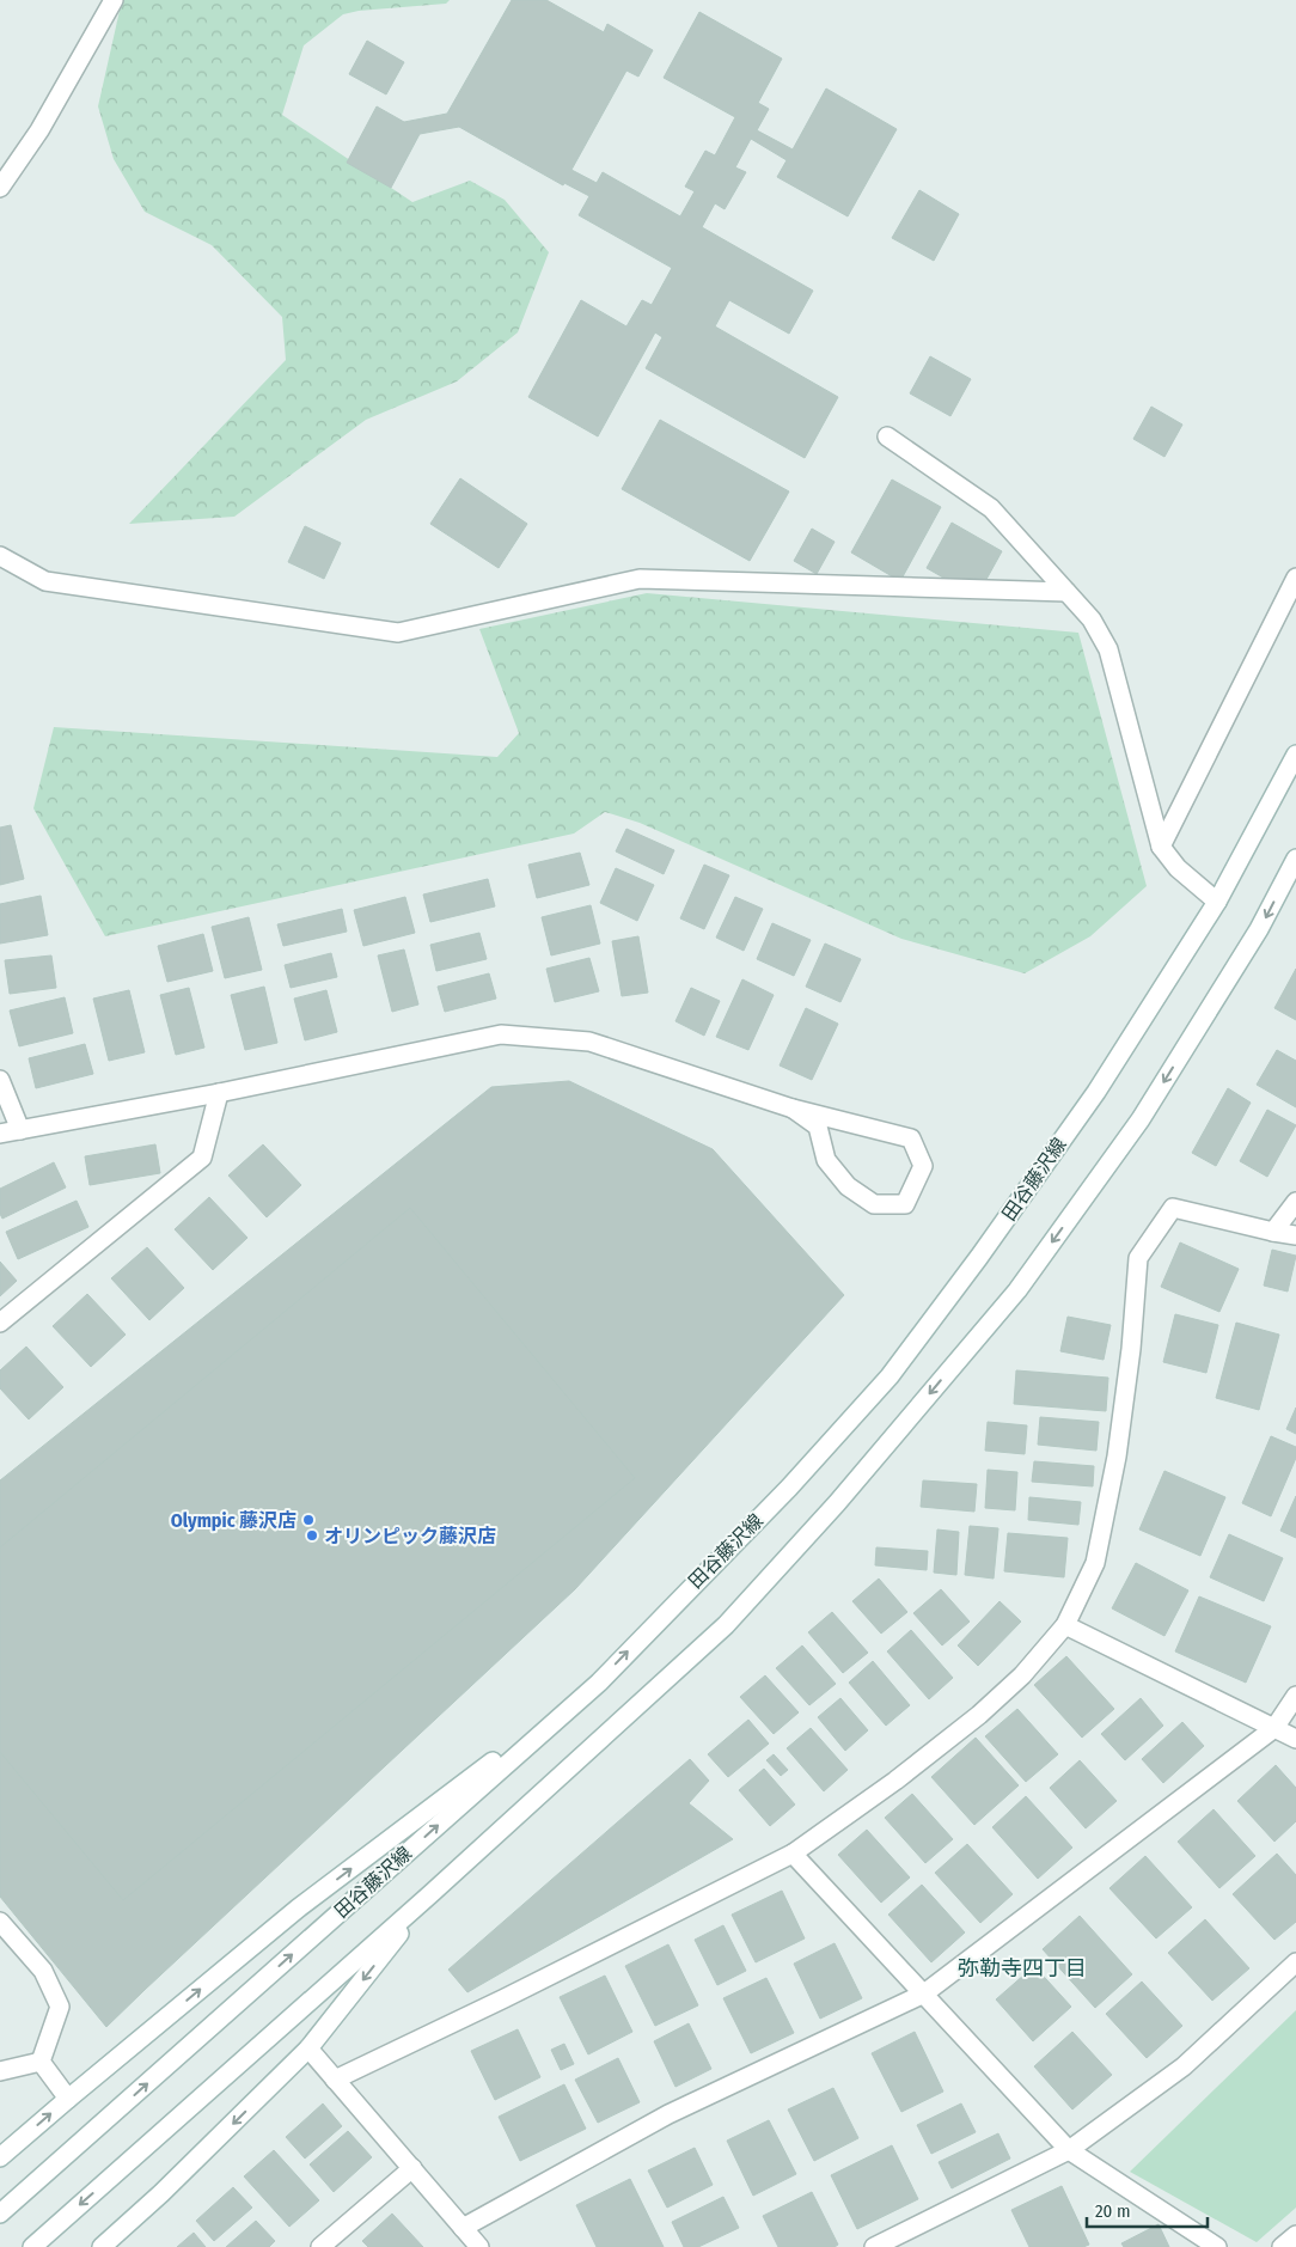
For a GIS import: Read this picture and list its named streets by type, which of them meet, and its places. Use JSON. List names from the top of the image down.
{
  "streets": {
    "street": ["田谷藤沢線"]
  },
  "districts": ["弥勒寺四丁目"],
  "places": ["Olympic 藤沢店", "オリンピック藤沢店"],
  "scale_bar": "20 m"
}
